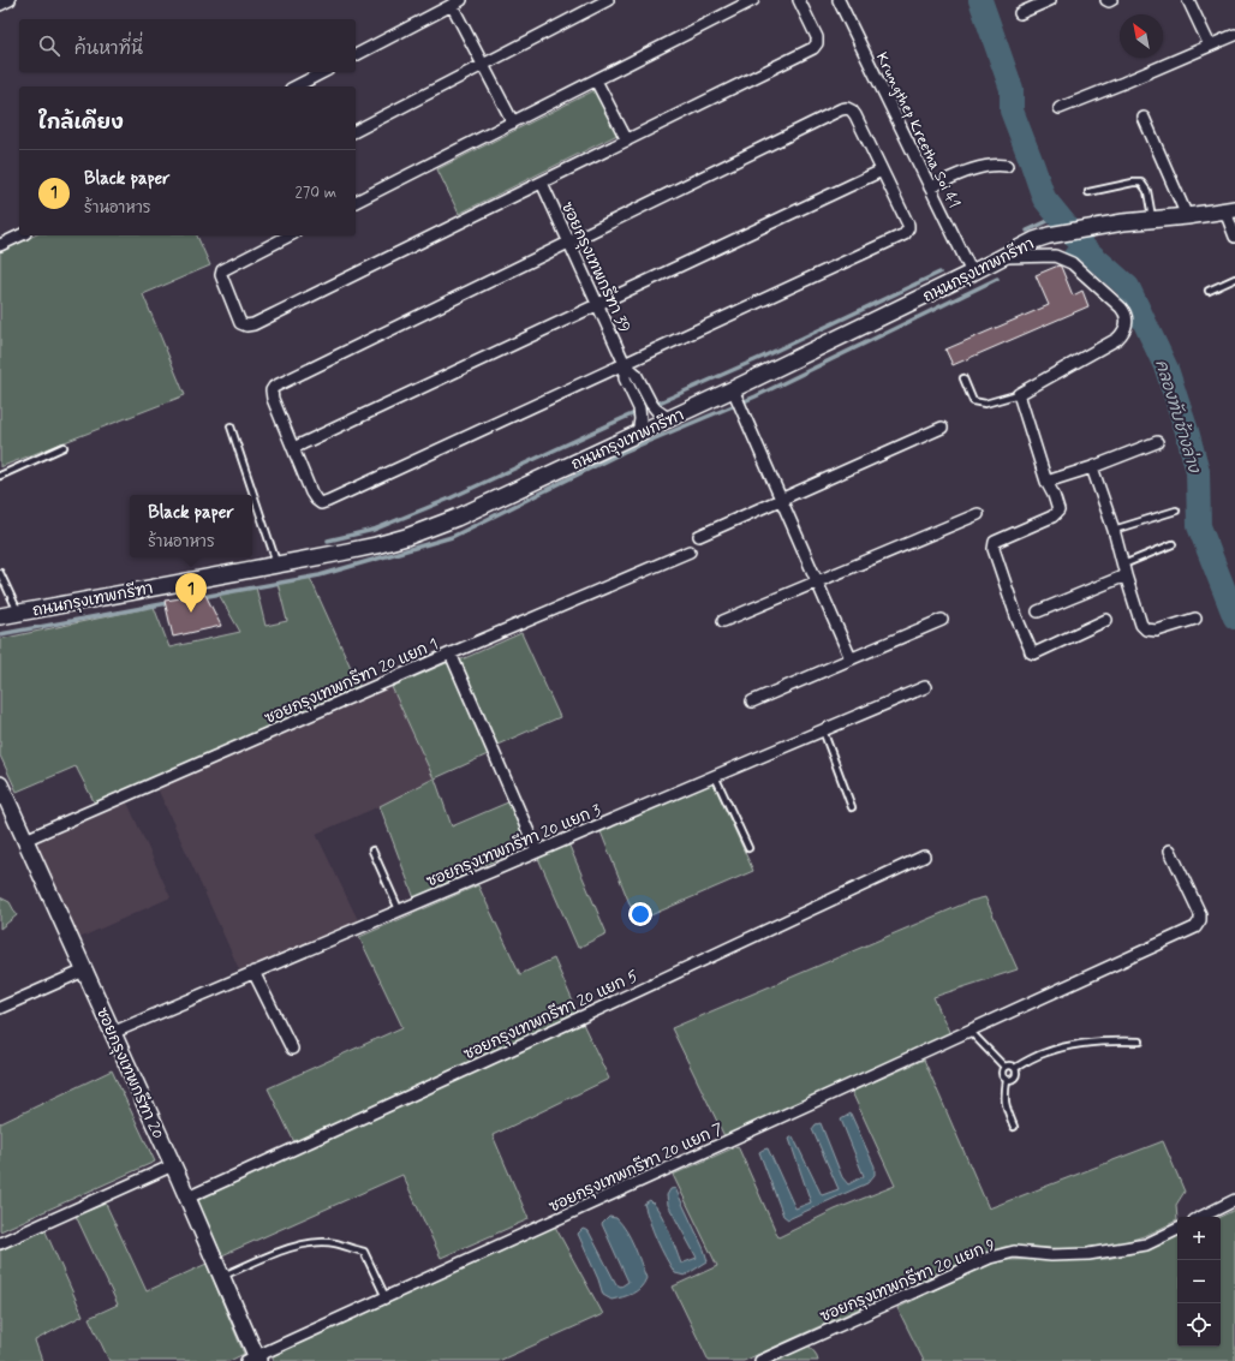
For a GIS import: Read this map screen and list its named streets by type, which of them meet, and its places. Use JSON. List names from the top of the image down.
{
  "streets": {
    "main road": ["ถนนกรุงเทพกรีฑา", "ซอยกรุงเทพกรีฑา 20"],
    "street": [
      "Krungthep Kreetha Soi 41",
      "ซอยกรุงเทพกรีฑา 39",
      "ซอยกรุงเทพกรีฑา 20 แยก 1",
      "ซอยกรุงเทพกรีฑา 20 แยก 3",
      "ซอยกรุงเทพกรีฑา 20 แยก 5",
      "ซอยกรุงเทพกรีฑา 20 แยก 7",
      "ซอยกรุงเทพกรีฑา 20 แยก 9"
    ]
  },
  "crossings": [
    ["Krungthep Kreetha Soi 41", "ถนนกรุงเทพกรีฑา"],
    ["ซอยกรุงเทพกรีฑา 39", "ถนนกรุงเทพกรีฑา"],
    ["ซอยกรุงเทพกรีฑา 20 แยก 1", "ซอยกรุงเทพกรีฑา 20"],
    ["ซอยกรุงเทพกรีฑา 20 แยก 3", "ซอยกรุงเทพกรีฑา 20"],
    ["ซอยกรุงเทพกรีฑา 20 แยก 5", "ซอยกรุงเทพกรีฑา 20"],
    ["ซอยกรุงเทพกรีฑา 20", "ซอยกรุงเทพกรีฑา 20 แยก 7"]
  ],
  "water": ["คลองทับช้างล่าง"],
  "north": "top left",
  "page": {
    "search": "ค้นหาที่นี่",
    "heading": "ใกล้เคียง",
    "list": [
      {
        "mark": "1",
        "name": "Black paper",
        "note": "ร้านอาหาร",
        "value": "270 m"
      }
    ],
    "popup": ["Black paper", "ร้านอาหาร"],
    "pins": "1",
    "map_buttons": ["+", "−"]
  }
}
